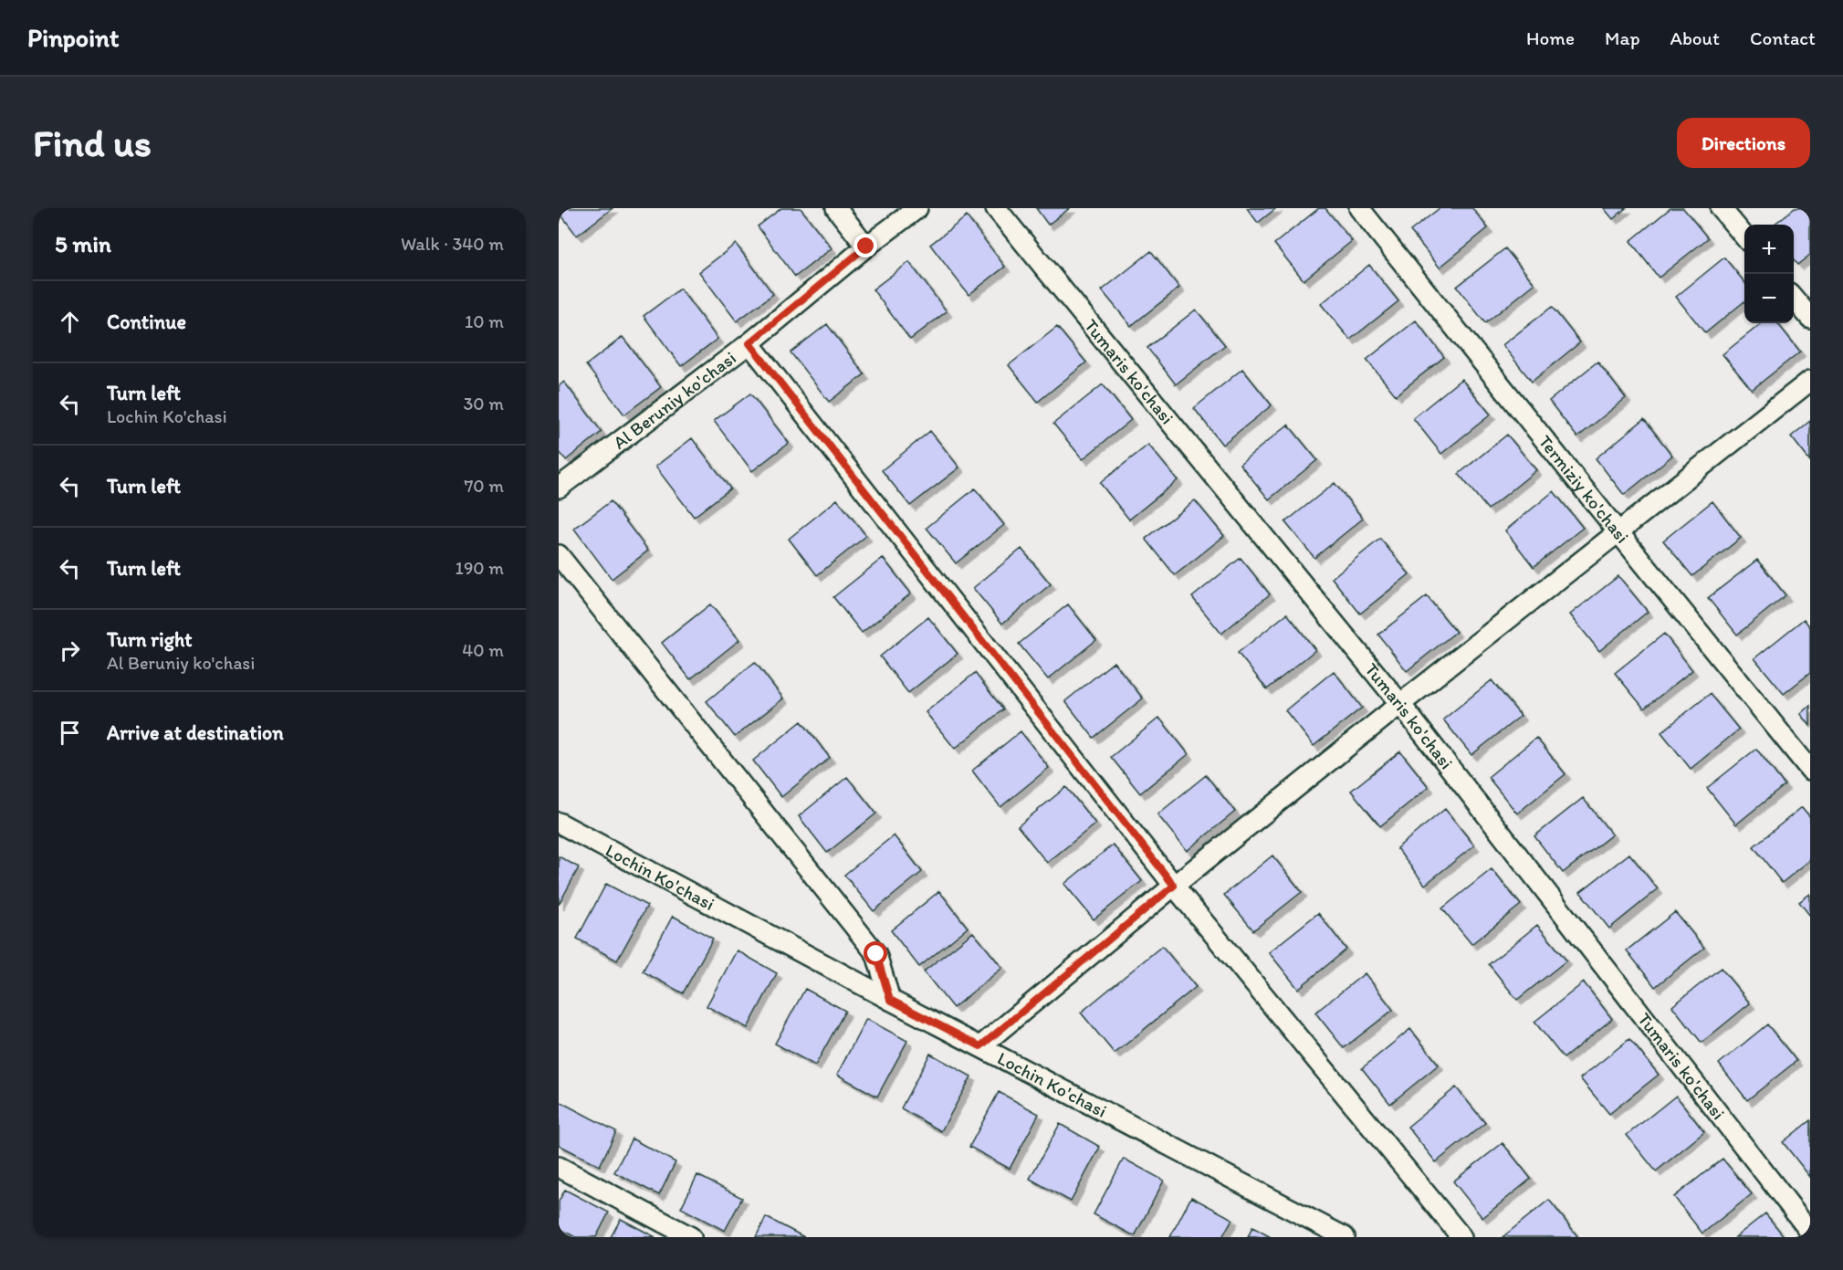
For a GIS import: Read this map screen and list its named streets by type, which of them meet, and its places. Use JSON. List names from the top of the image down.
{
  "streets": {
    "street": [
      "Tumaris ko'chasi",
      "Al Beruniy ko'chasi",
      "Termiziy ko'chasi",
      "Lochin Ko'chasi"
    ]
  },
  "page": {
    "header": "Pinpoint",
    "nav": [
      "Home",
      "Map",
      "About",
      "Contact"
    ],
    "buttons": "Directions",
    "title": "Find us",
    "heading": ["5 min", "Walk · 340 m"],
    "map_buttons": ["+", "−"],
    "list": [
      ["Continue", "10 m"],
      ["Turn left", "Lochin Ko'chasi", "30 m"],
      ["Turn left", "70 m"],
      ["Turn left", "190 m"],
      ["Turn right", "Al Beruniy ko'chasi", "40 m"],
      "Arrive at destination"
    ]
  }
}
